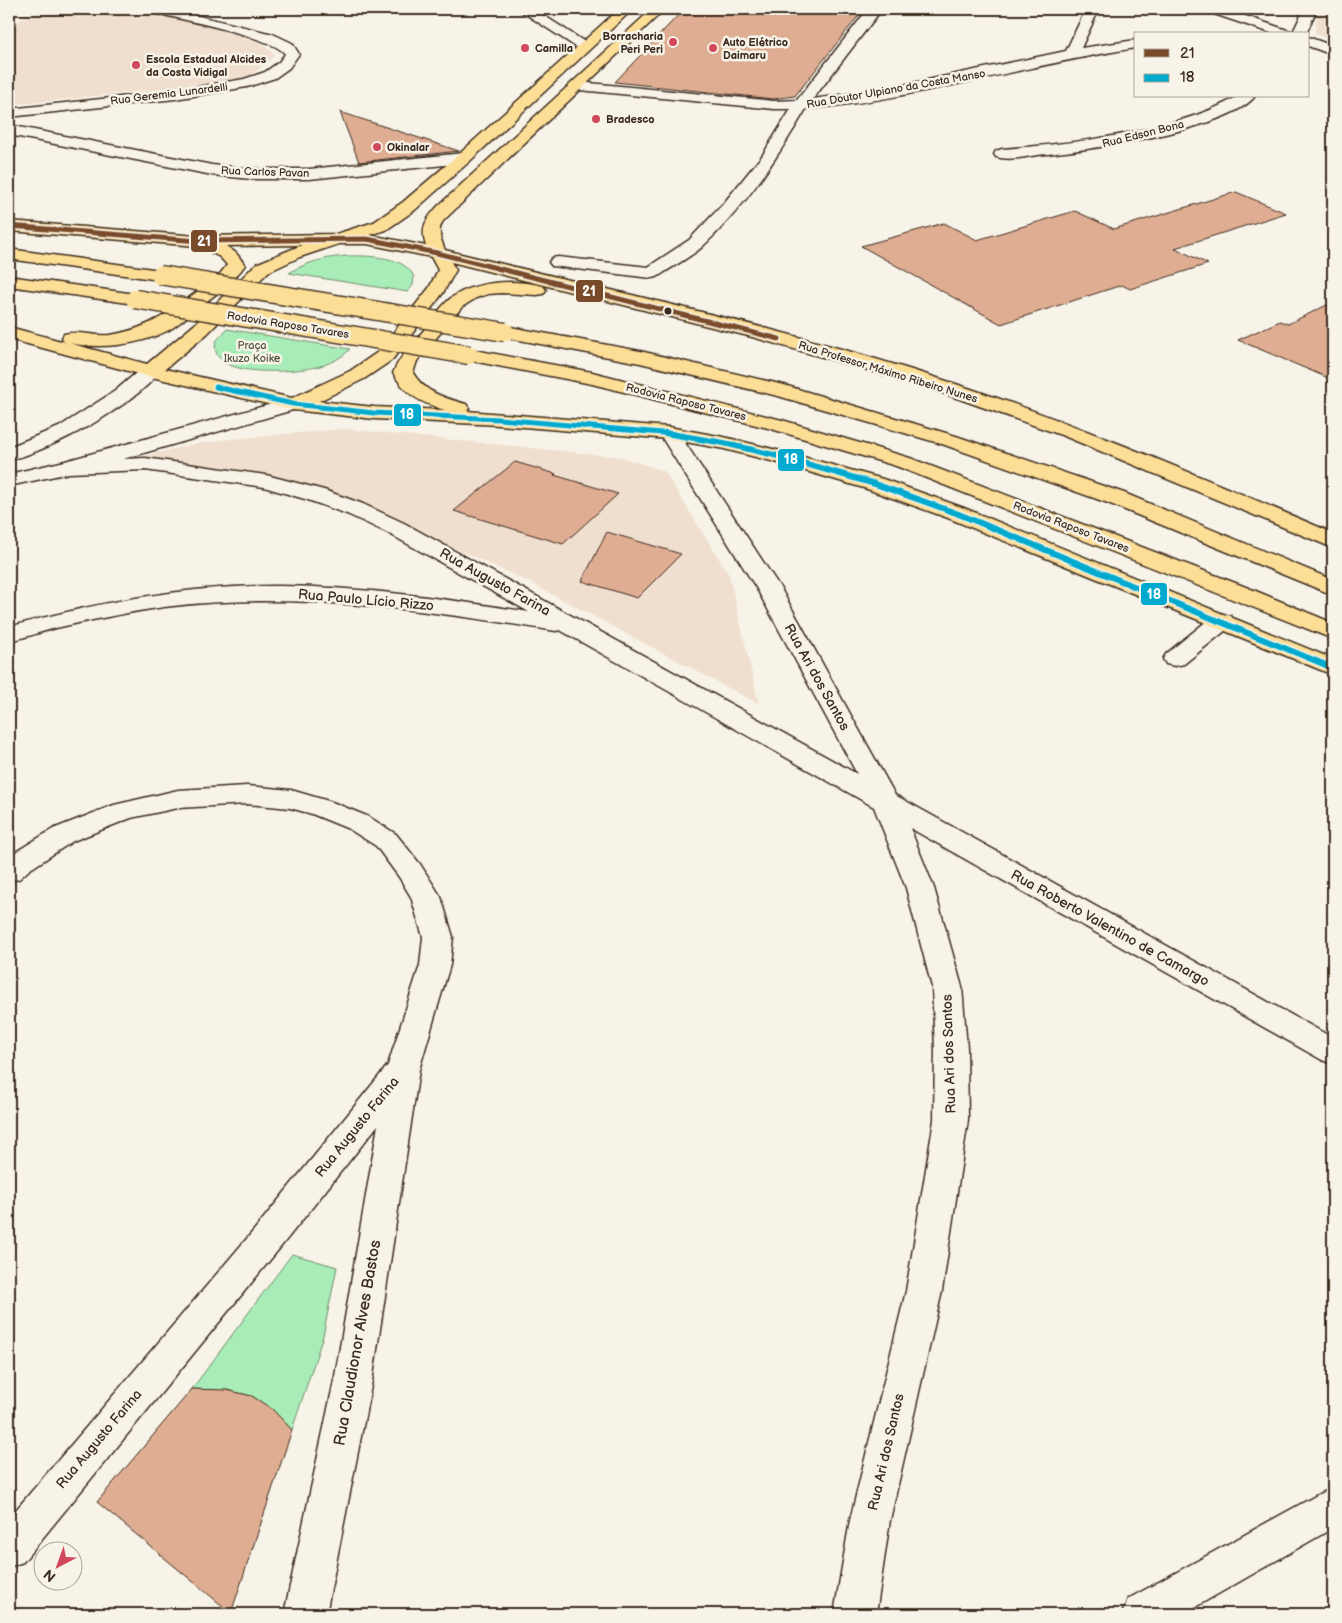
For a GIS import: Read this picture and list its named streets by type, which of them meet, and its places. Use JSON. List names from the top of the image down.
{
  "streets": {
    "main road": ["Rodovia Raposo Tavares", "Rua Professor Máximo Ribeiro Nunes"],
    "street": [
      "Rua Doutor Ulpiano da Costa Manso",
      "Rua Geremia Lunardelli",
      "Rua Edson Bona",
      "Rua Carlos Pavan",
      "Rua Augusto Farina",
      "Rua Paulo Lício Rizzo",
      "Rua Ari dos Santos",
      "Rua Roberto Valentino de Camargo",
      "Rua Claudionor Alves Bastos"
    ]
  },
  "crossings": [
    ["Rua Augusto Farina", "Rua Paulo Lício Rizzo"],
    ["Rua Augusto Farina", "Rua Ari dos Santos"],
    ["Rua Augusto Farina", "Rua Roberto Valentino de Camargo"],
    ["Rua Augusto Farina", "Rua Claudionor Alves Bastos"],
    ["Rua Ari dos Santos", "Rua Roberto Valentino de Camargo"]
  ],
  "parks": ["Praça Ikuzo Koike"],
  "places": [
    "Borracharia Peri Peri",
    "Camilla",
    "Auto Elétrico Daimaru",
    "Escola Estadual Alcides da Costa Vidigal",
    "Bradesco",
    "Okinalar"
  ],
  "lines": ["transit line 21", "transit line 18"],
  "legend": ["21", "18"],
  "north": "bottom left"
}
